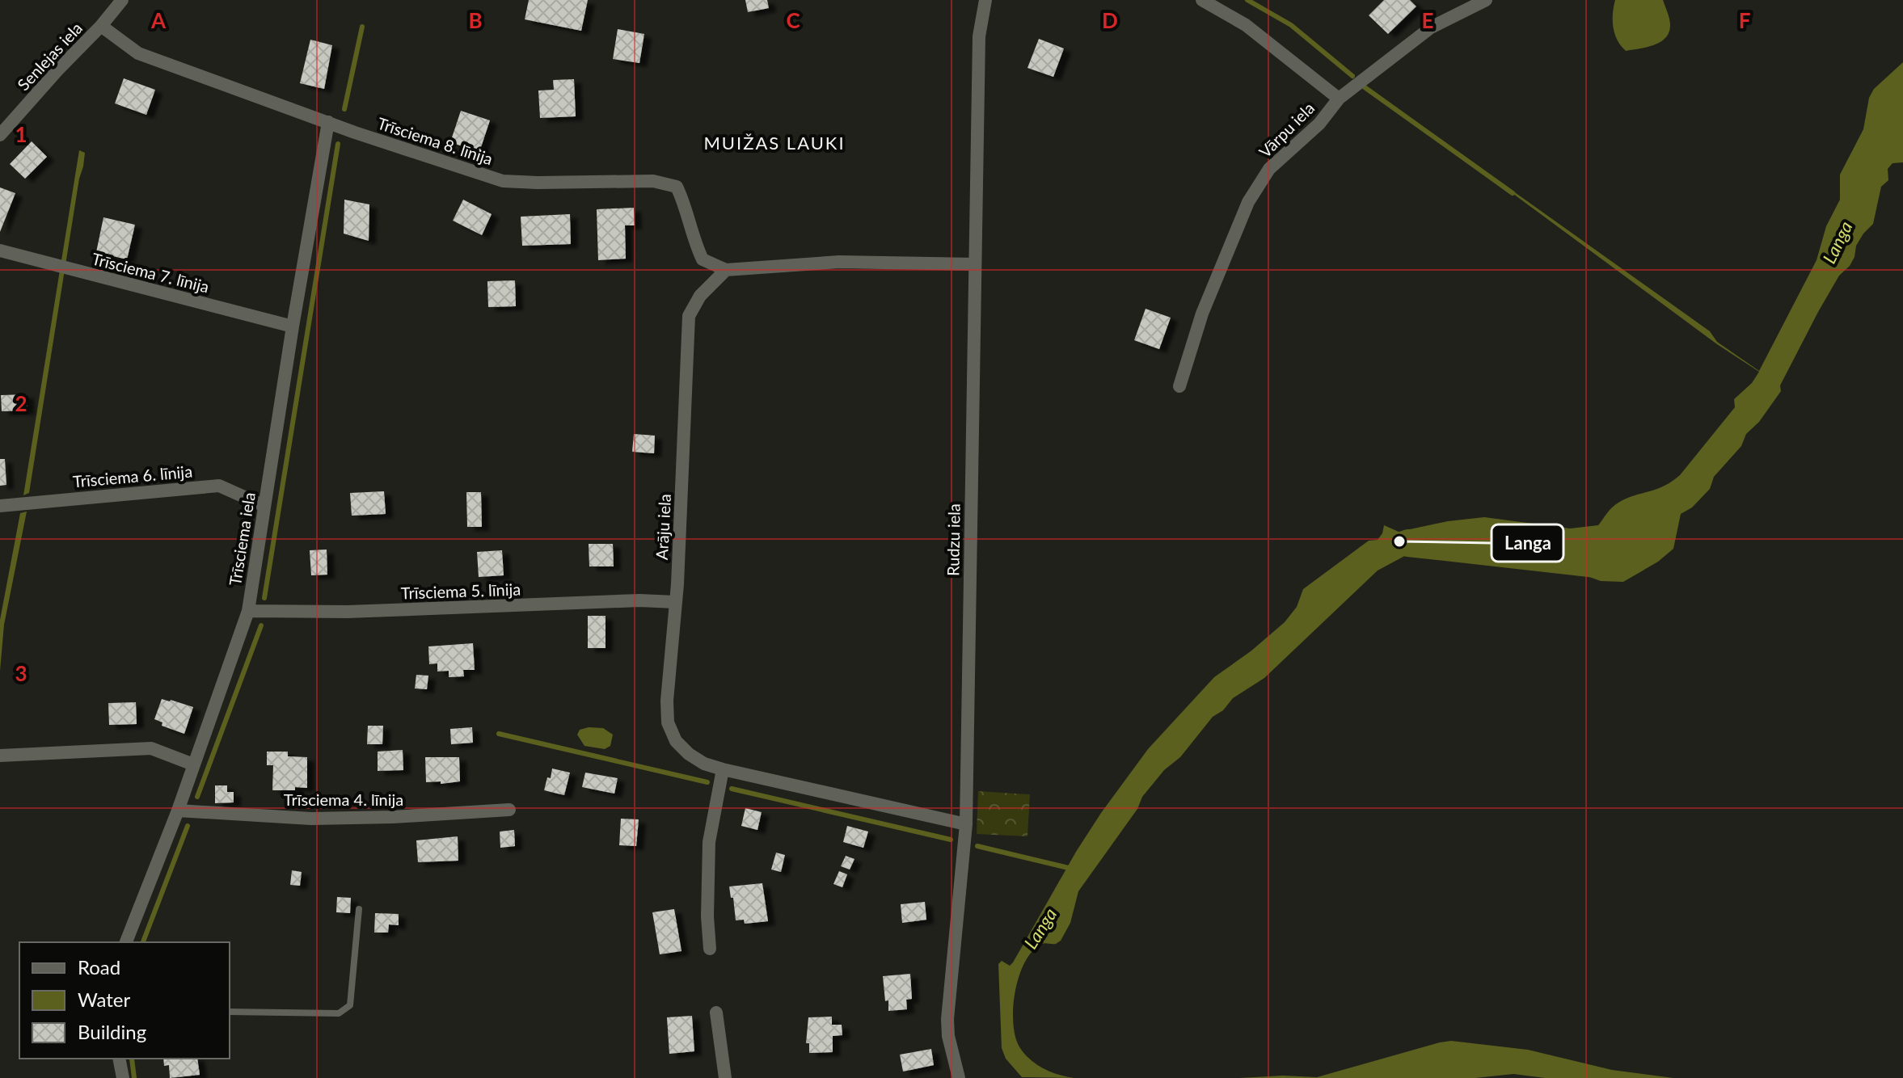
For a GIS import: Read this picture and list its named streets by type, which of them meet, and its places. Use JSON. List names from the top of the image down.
{
  "streets": {
    "street": [
      "Senlejas iela",
      "Vārpu iela",
      "Trīsciema 8. līnija",
      "Trīsciema 7. līnija",
      "Trīsciema 6. līnija",
      "Arāju iela",
      "Trīsciema iela",
      "Rudzu iela",
      "Trīsciema 5. līnija",
      "Trīsciema 4. līnija"
    ]
  },
  "crossings": [
    ["Senlejas iela", "Trīsciema 8. līnija"],
    ["Trīsciema 8. līnija", "Arāju iela"],
    ["Trīsciema 8. līnija", "Trīsciema iela"],
    ["Trīsciema 7. līnija", "Trīsciema iela"],
    ["Trīsciema 6. līnija", "Trīsciema iela"],
    ["Arāju iela", "Rudzu iela"],
    ["Arāju iela", "Trīsciema 5. līnija"],
    ["Trīsciema iela", "Trīsciema 5. līnija"],
    ["Trīsciema iela", "Trīsciema 4. līnija"]
  ],
  "districts": ["MUIŽAS LAUKI"],
  "water": ["Langa"],
  "places": ["Langa"],
  "legend": ["Road", "Water", "Building"],
  "grid": {
    "columns": [
      "A",
      "B",
      "C",
      "D",
      "E",
      "F"
    ],
    "rows": ["1", "2", "3"]
  }
}
